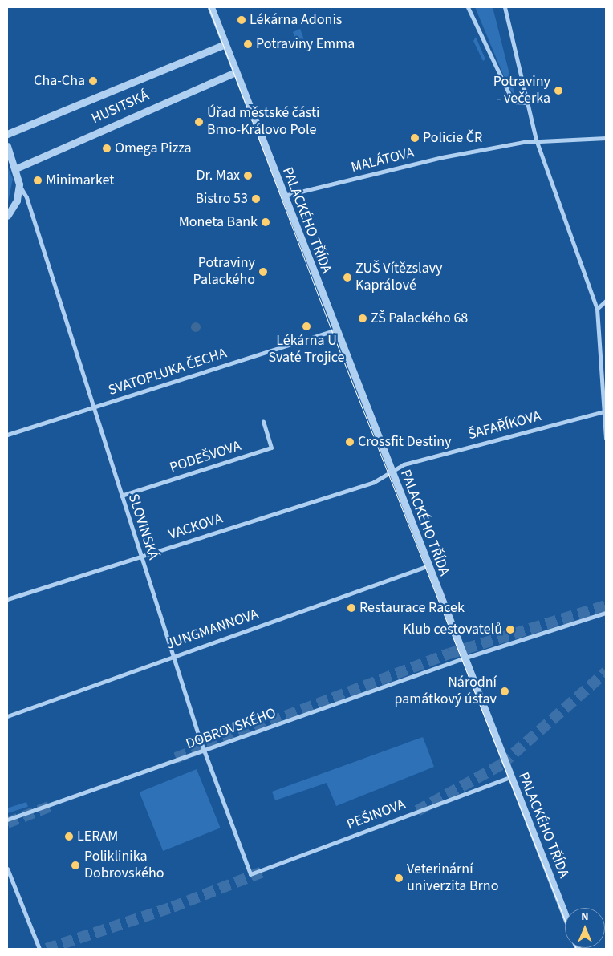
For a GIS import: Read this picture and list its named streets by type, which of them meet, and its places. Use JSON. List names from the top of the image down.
{
  "streets": {
    "street": [
      "HUSITSKÁ",
      "MALÁTOVA",
      "PALACKÉHO TŘÍDA",
      "SVATOPLUKA ČECHA",
      "ŠAFAŘÍKOVA",
      "PODEŠVOVA",
      "SLOVINSKÁ",
      "VACKOVA",
      "JUNGMANNOVA",
      "DOBROVSKÉHO",
      "PEŠINOVA"
    ]
  },
  "crossings": [
    ["HUSITSKÁ", "PALACKÉHO TŘÍDA"],
    ["MALÁTOVA", "PALACKÉHO TŘÍDA"],
    ["PALACKÉHO TŘÍDA", "SVATOPLUKA ČECHA"],
    ["PALACKÉHO TŘÍDA", "ŠAFAŘÍKOVA"],
    ["PALACKÉHO TŘÍDA", "VACKOVA"],
    ["PALACKÉHO TŘÍDA", "JUNGMANNOVA"],
    ["PALACKÉHO TŘÍDA", "DOBROVSKÉHO"],
    ["PALACKÉHO TŘÍDA", "PEŠINOVA"],
    ["SVATOPLUKA ČECHA", "SLOVINSKÁ"],
    ["ŠAFAŘÍKOVA", "VACKOVA"],
    ["PODEŠVOVA", "SLOVINSKÁ"],
    ["SLOVINSKÁ", "VACKOVA"],
    ["SLOVINSKÁ", "JUNGMANNOVA"],
    ["SLOVINSKÁ", "DOBROVSKÉHO"],
    ["SLOVINSKÁ", "PEŠINOVA"]
  ],
  "places": [
    "Lékárna Adonis",
    "Potraviny Emma",
    "Cha-Cha",
    "Potraviny - večerka",
    "Úřad městské části Brno-Královo Pole",
    "Policie ČR",
    "Omega Pizza",
    "Dr. Max",
    "Minimarket",
    "Bistro 53",
    "Moneta Bank",
    "Potraviny Palackého",
    "ZUŠ Vítězslavy Kaprálové",
    "ZŠ Palackého 68",
    "Lékárna U Svaté Trojice",
    "Crossfit Destiny",
    "Restaurace Racek",
    "Klub cestovatelů",
    "Národní památkový ústav",
    "LERAM",
    "Poliklinika Dobrovského",
    "Veterinární univerzita Brno"
  ],
  "north": "top"
}
